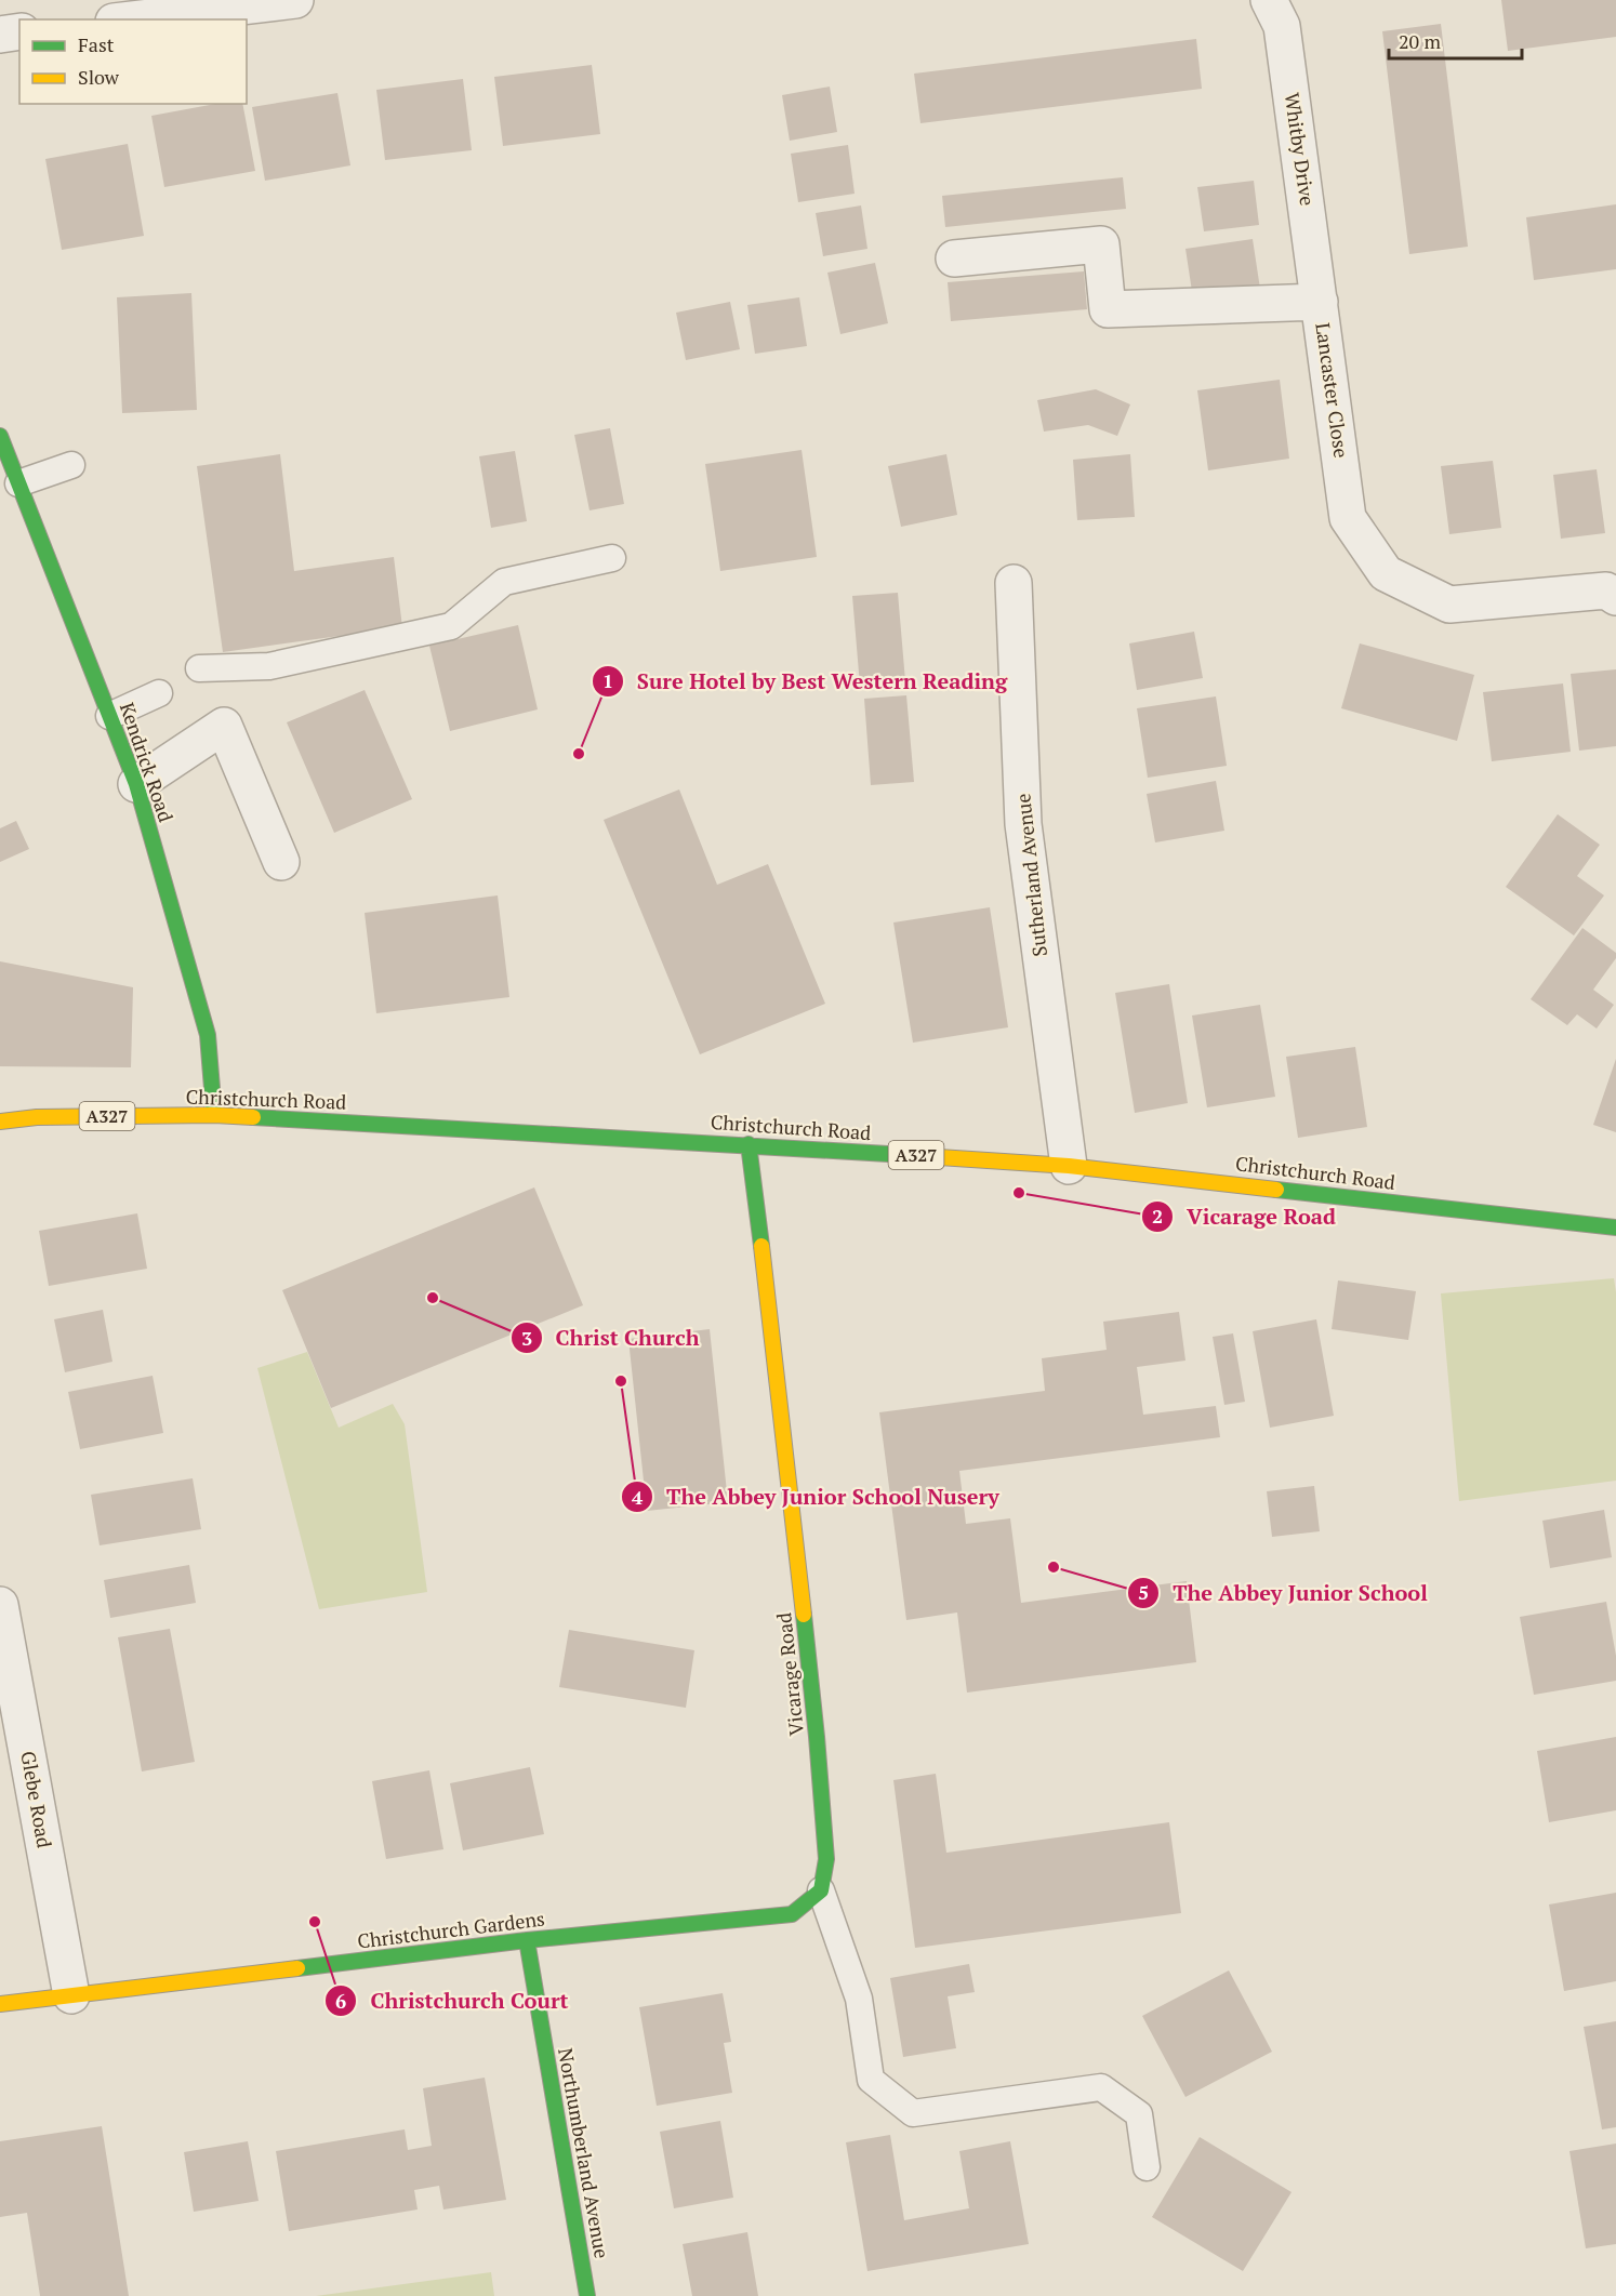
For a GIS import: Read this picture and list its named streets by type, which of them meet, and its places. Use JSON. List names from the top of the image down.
{
  "streets": {
    "street": [
      "Whitby Drive",
      "Lancaster Close",
      "Kendrick Road",
      "Sutherland Avenue",
      "Christchurch Road",
      "A327",
      "Vicarage Road",
      "Glebe Road",
      "Christchurch Gardens",
      "Northumberland Avenue"
    ]
  },
  "crossings": [
    ["Whitby Drive", "Lancaster Close"],
    ["Kendrick Road", "Christchurch Road"],
    ["Sutherland Avenue", "Christchurch Road"],
    ["Christchurch Road", "Vicarage Road"],
    ["Vicarage Road", "Christchurch Gardens"],
    ["Glebe Road", "Christchurch Gardens"],
    ["Christchurch Gardens", "Northumberland Avenue"]
  ],
  "places": [
    "Sure Hotel by Best Western Reading",
    "Vicarage Road",
    "Christ Church",
    "The Abbey Junior School Nusery",
    "The Abbey Junior School",
    "Christchurch Court"
  ],
  "legend": ["Fast", "Slow"],
  "scale_bar": "20 m"
}
